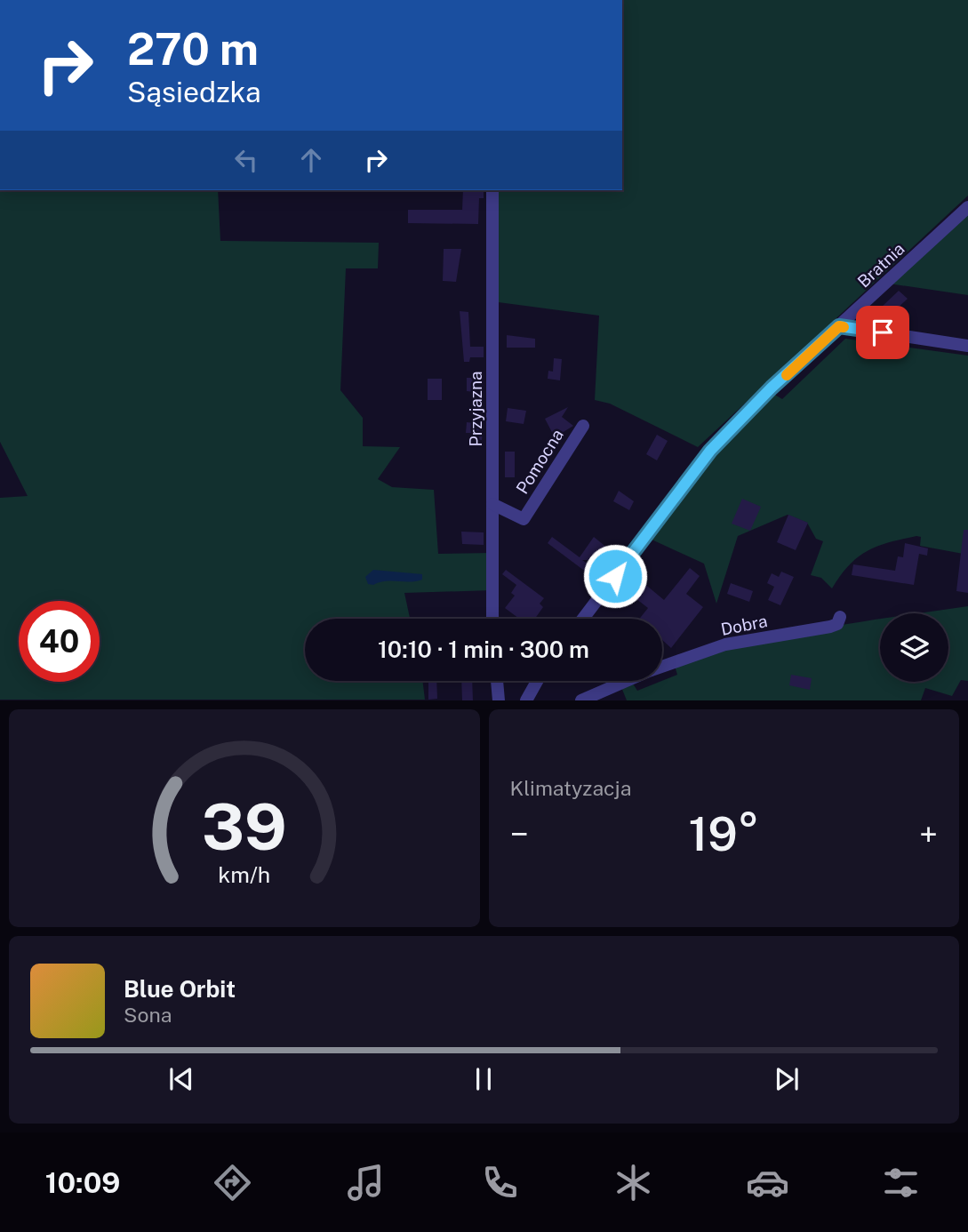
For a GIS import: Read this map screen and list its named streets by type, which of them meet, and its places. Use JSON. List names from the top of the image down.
{
  "streets": {
    "street": [
      "Bratnia",
      "Przyjazna",
      "Pomocna",
      "Dobra"
    ]
  },
  "crossings": [
    ["Przyjazna", "Pomocna"]
  ],
  "page": {
    "turn": ["270 m", "Sąsiedzka"],
    "limit": "40",
    "trip": "10:10 · 1 min · 300 m",
    "tile": "Klimatyzacja",
    "heat": ["−", "19°", "+"],
    "song": ["Blue Orbit", "Sona"],
    "tabs": "10:09",
    "gauge": ["39", "km/h"]
  }
}
